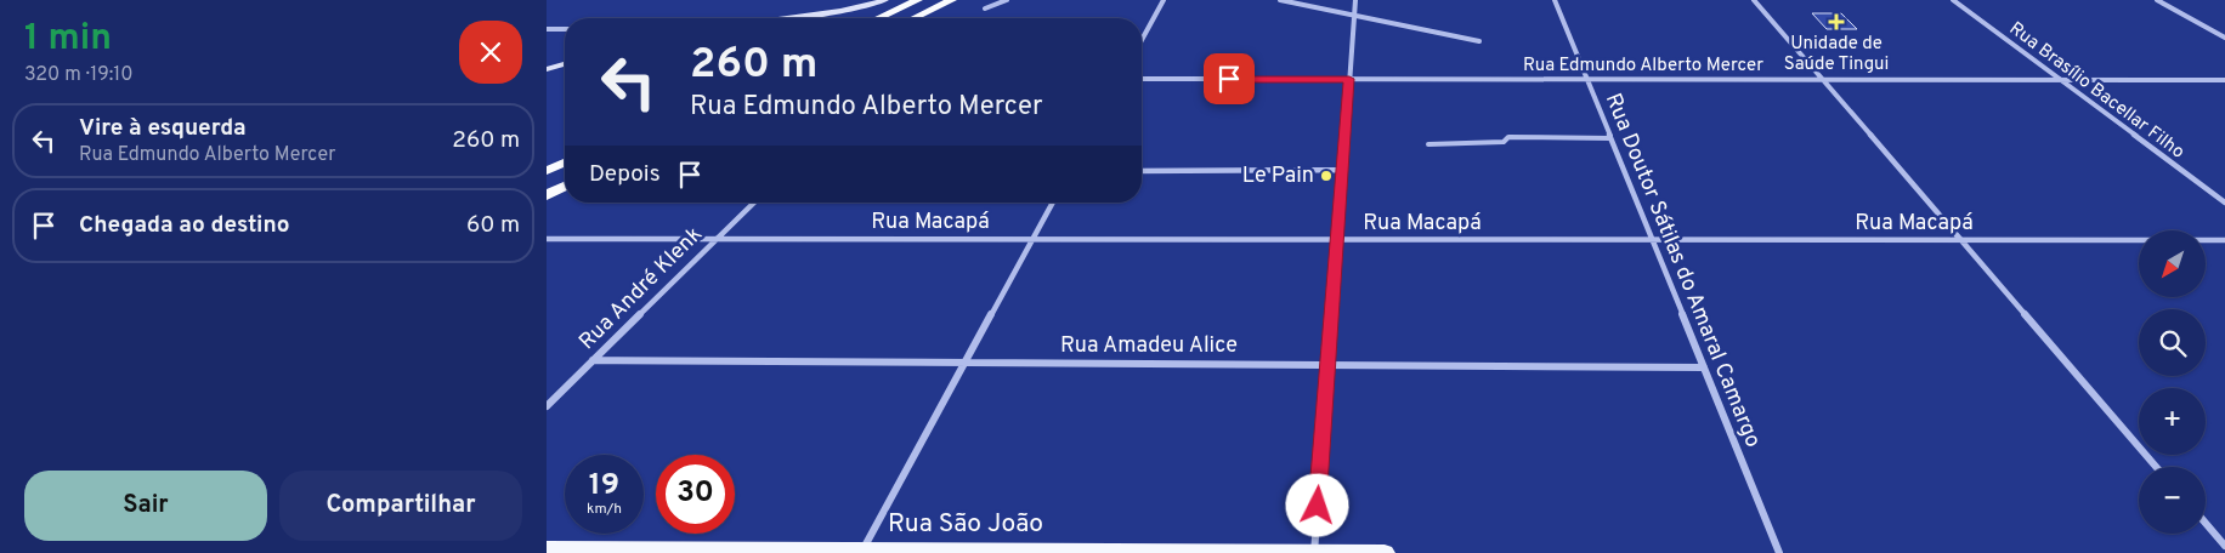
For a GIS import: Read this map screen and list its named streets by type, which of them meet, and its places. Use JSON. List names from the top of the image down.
{
  "streets": {
    "main road": ["Rua São João"],
    "street": [
      "Rua Edmundo Alberto Mercer",
      "Rua Brasílio Bacellar Filho",
      "Rua Macapá",
      "Rua Doutor Sátilas do Amaral Camargo",
      "Rua André Klenk",
      "Rua Amadeu Alice"
    ]
  },
  "crossings": [
    ["Rua Edmundo Alberto Mercer", "Rua Brasílio Bacellar Filho"],
    ["Rua Edmundo Alberto Mercer", "Rua Doutor Sátilas do Amaral Camargo"],
    ["Rua Macapá", "Rua Doutor Sátilas do Amaral Camargo"],
    ["Rua Macapá", "Rua André Klenk"],
    ["Rua Doutor Sátilas do Amaral Camargo", "Rua Amadeu Alice"],
    ["Rua André Klenk", "Rua Amadeu Alice"]
  ],
  "places": {
    "health": ["Unidade de Saúde Tingui"],
    "other": ["Le Pain"]
  },
  "north": "bottom left",
  "page": {
    "heading": ["1 min", "320 m · 19:10"],
    "turn": ["260 m", "Rua Edmundo Alberto Mercer"],
    "list": [
      {
        "name": "Vire à esquerda",
        "note": "Rua Edmundo Alberto Mercer",
        "value": "260 m"
      },
      {
        "name": "Chegada ao destino",
        "value": "60 m"
      }
    ],
    "then": "Depois",
    "map_buttons": ["+", "−"],
    "speed": "19 km/h",
    "limit": "30",
    "buttons": ["Sair", "Compartilhar"]
  }
}
